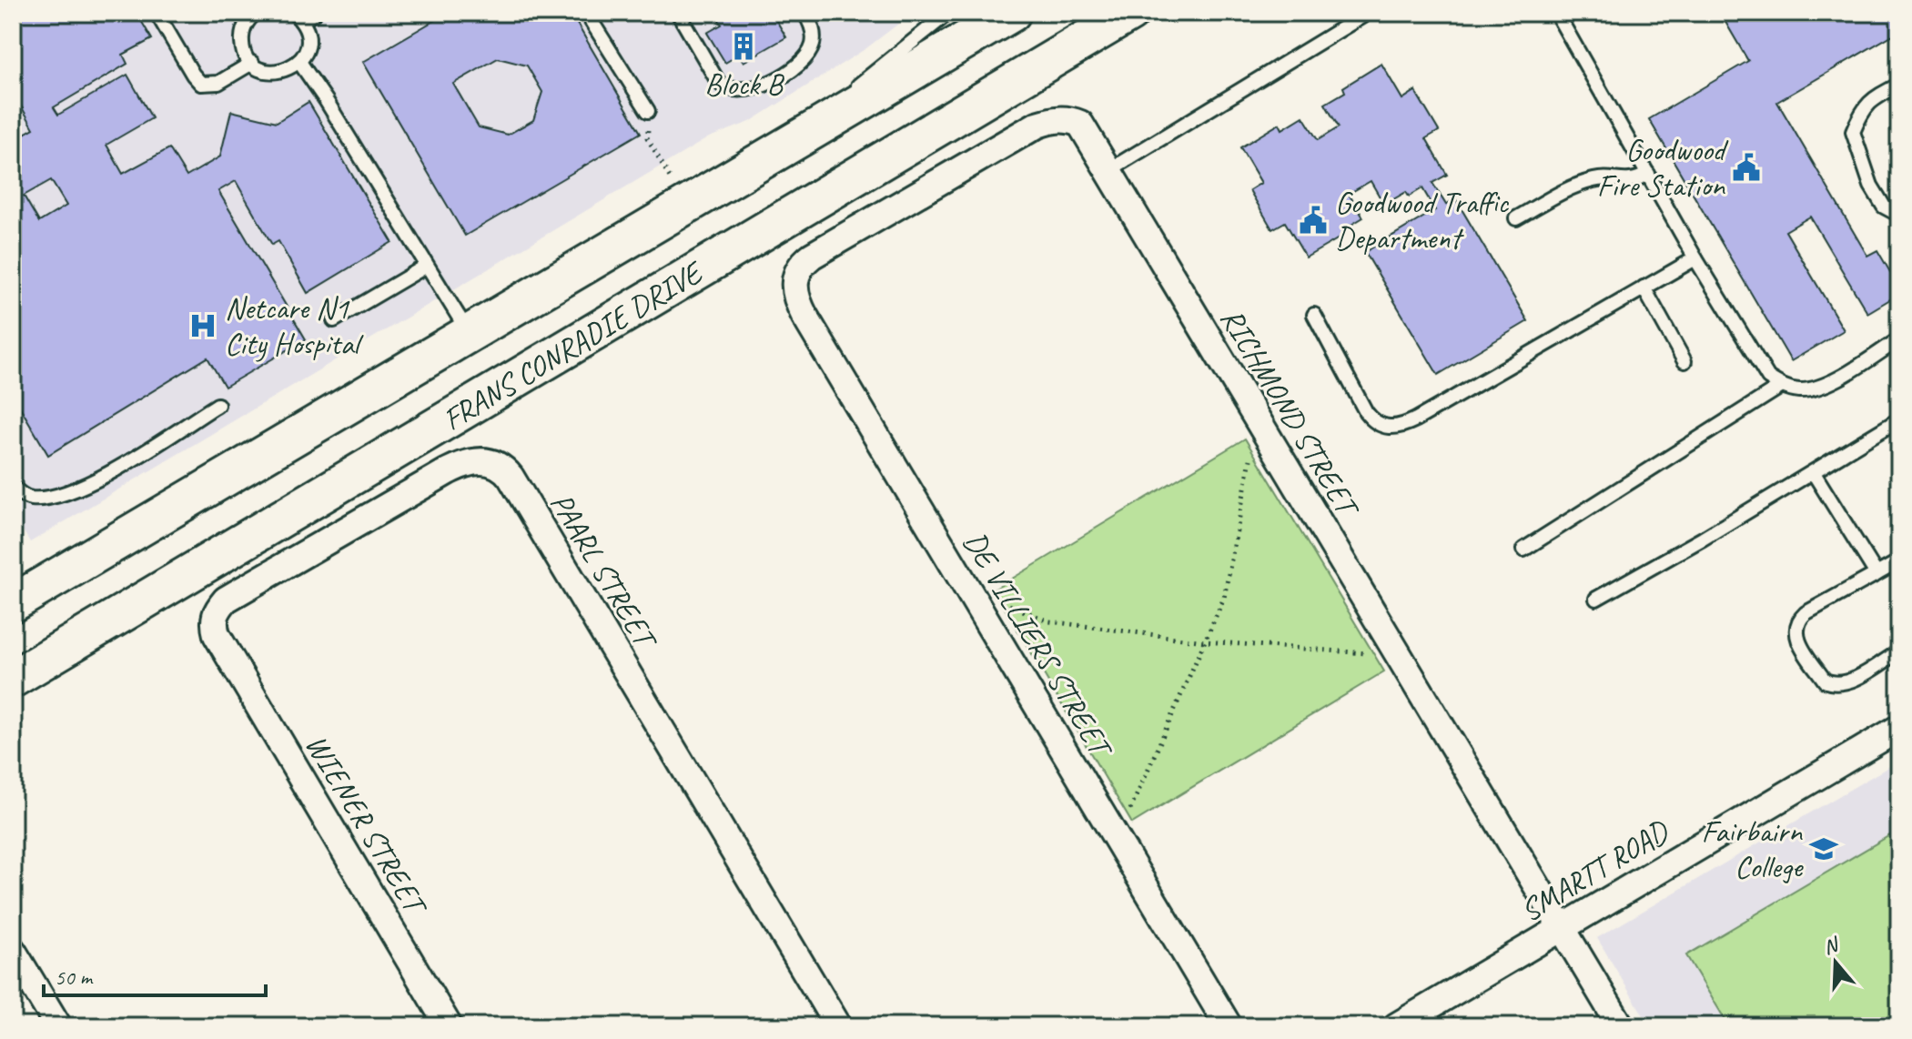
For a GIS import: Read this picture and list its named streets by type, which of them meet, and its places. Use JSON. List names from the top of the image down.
{
  "streets": {
    "main road": ["FRANS CONRADIE DRIVE"],
    "street": [
      "RICHMOND STREET",
      "PAARL STREET",
      "DE VILLIERS STREET",
      "WIENER STREET",
      "SMARTT ROAD"
    ]
  },
  "crossings": [
    ["RICHMOND STREET", "DE VILLIERS STREET"],
    ["RICHMOND STREET", "SMARTT ROAD"],
    ["PAARL STREET", "WIENER STREET"]
  ],
  "places": {
    "building": ["Block B"],
    "public building": ["Goodwood Fire Station", "Goodwood Traffic Department"],
    "hospital": ["Netcare N1 City Hospital"],
    "school or university": ["Fairbairn College"]
  },
  "scale_bar": "50 m",
  "north": "top"
}
